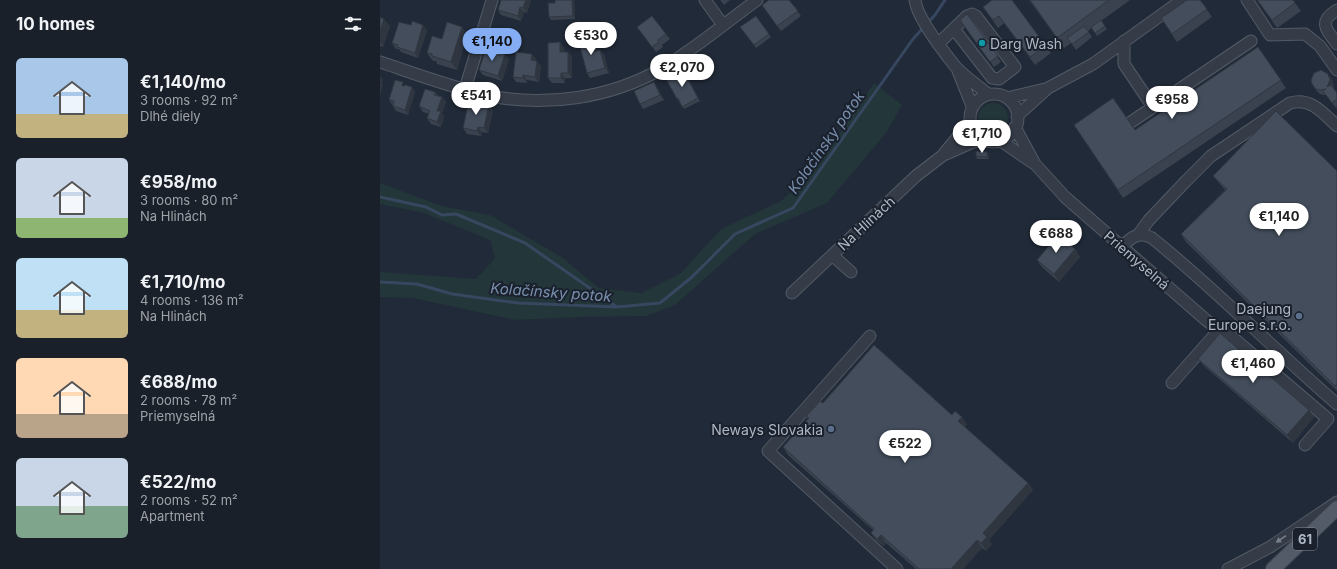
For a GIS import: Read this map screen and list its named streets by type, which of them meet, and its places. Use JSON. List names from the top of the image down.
{
  "streets": {
    "main road": ["61"],
    "street": ["Na Hlinách", "Priemyselná"]
  },
  "crossings": [
    ["Na Hlinách", "Priemyselná"]
  ],
  "water": ["Kolačínsky potok"],
  "places": ["Darg Wash", "Daejung Europe s.r.o.", "Neways Slovakia"],
  "page": {
    "heading": "10 homes",
    "price": [
      "€530",
      "€1,140",
      "€2,070",
      "€541",
      "€958",
      "€1,710",
      "€1,140",
      "€688",
      "€1,460",
      "€522"
    ],
    "list": [
      {
        "name": "€1,140/mo",
        "note": "3 rooms · 92 m² · Dlhé diely"
      },
      {
        "name": "€958/mo",
        "note": "3 rooms · 80 m² · Na Hlinách"
      },
      {
        "name": "€1,710/mo",
        "note": "4 rooms · 136 m² · Na Hlinách"
      },
      {
        "name": "€688/mo",
        "note": "2 rooms · 78 m² · Priemyselná"
      },
      {
        "name": "€522/mo",
        "note": "2 rooms · 52 m² · Apartment"
      }
    ]
  }
}
